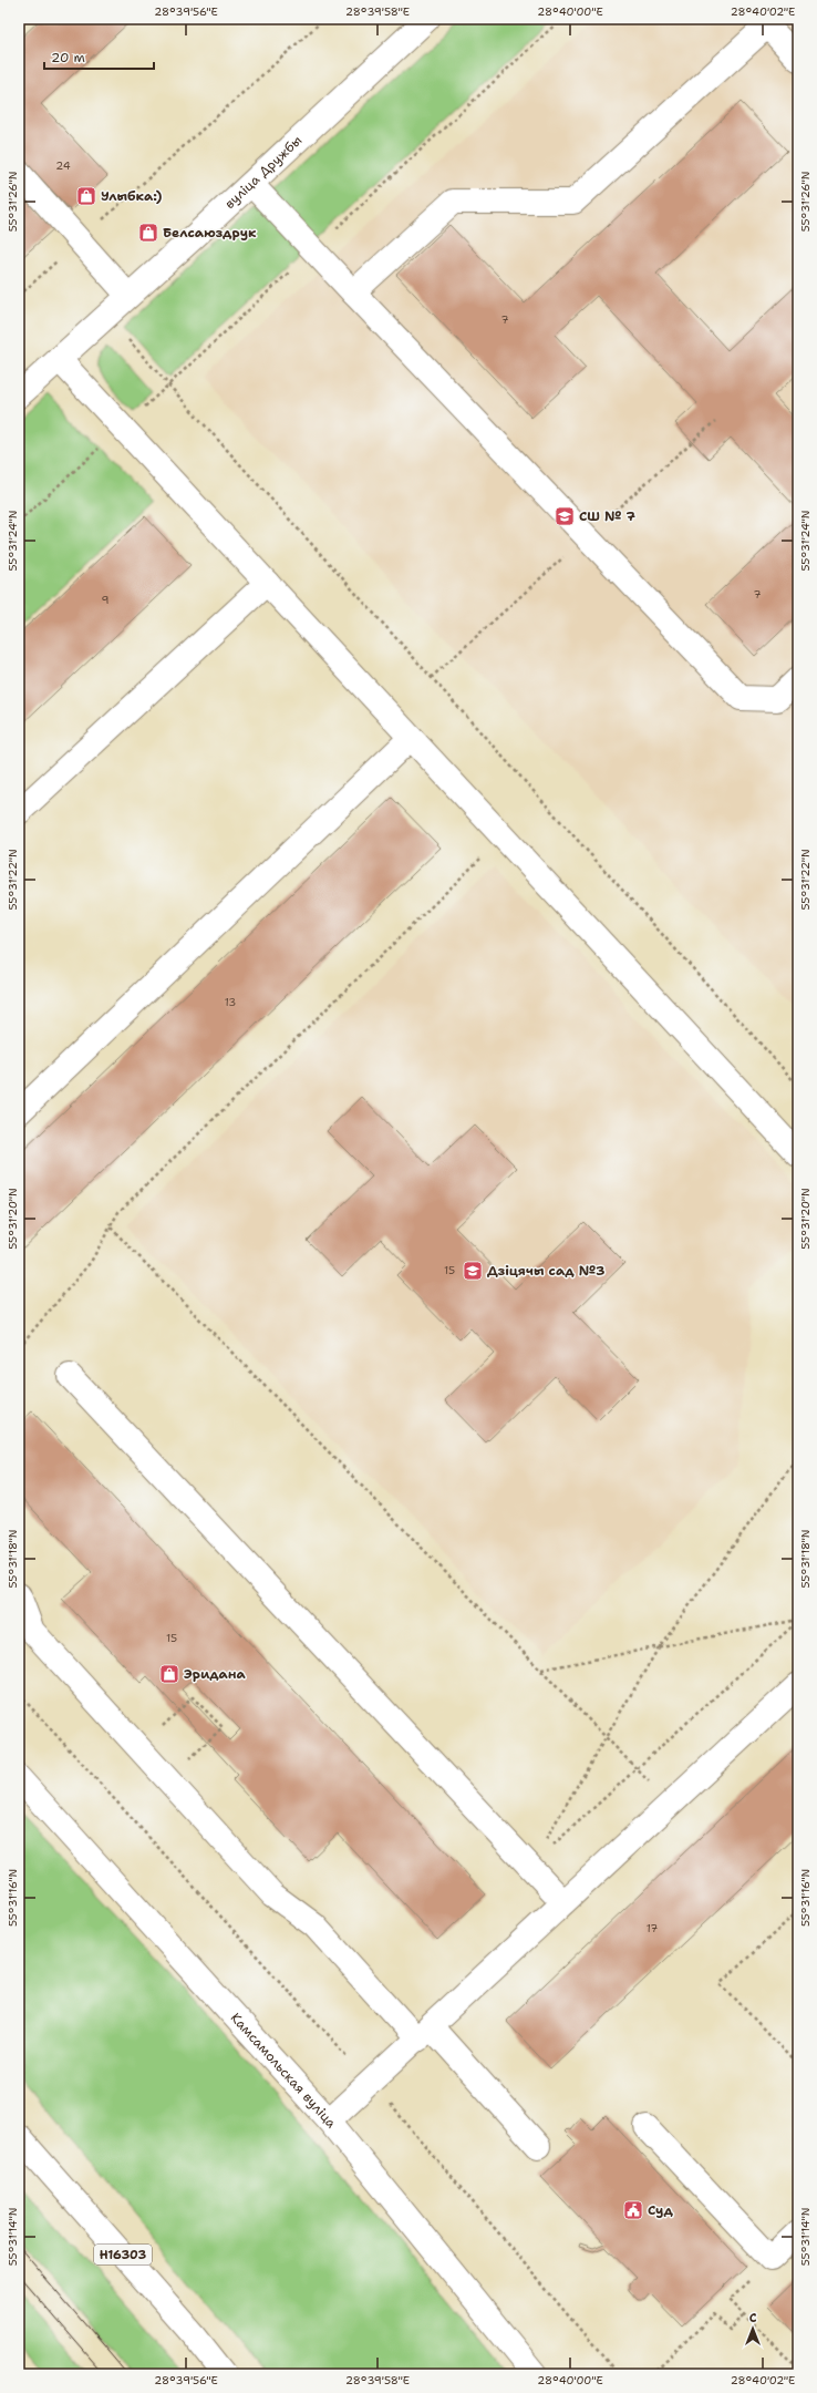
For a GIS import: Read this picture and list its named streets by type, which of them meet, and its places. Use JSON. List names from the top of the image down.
{
  "streets": {
    "street": ["вуліца Дружбы", "Камсамольская вуліца", "Н16303"]
  },
  "places": {
    "shop": ["Улыбка:)", "Белсаюздрук", "Эридана"],
    "school or university": ["СШ № 7", "Дзіцячы сад №3"],
    "public building": ["Суд"]
  },
  "house_numbers": [
    "24",
    "7",
    "7",
    "9",
    "13",
    "15",
    "15",
    "17"
  ],
  "scale_bar": "20 m",
  "north": "top",
  "coordinates": [
    "28°39'56\"E",
    "28°39'58\"E",
    "28°40'00\"E",
    "28°40'02\"E",
    "55°31'26\"N",
    "55°31'24\"N",
    "55°31'22\"N",
    "55°31'20\"N",
    "55°31'18\"N",
    "55°31'16\"N",
    "55°31'14\"N"
  ]
}
